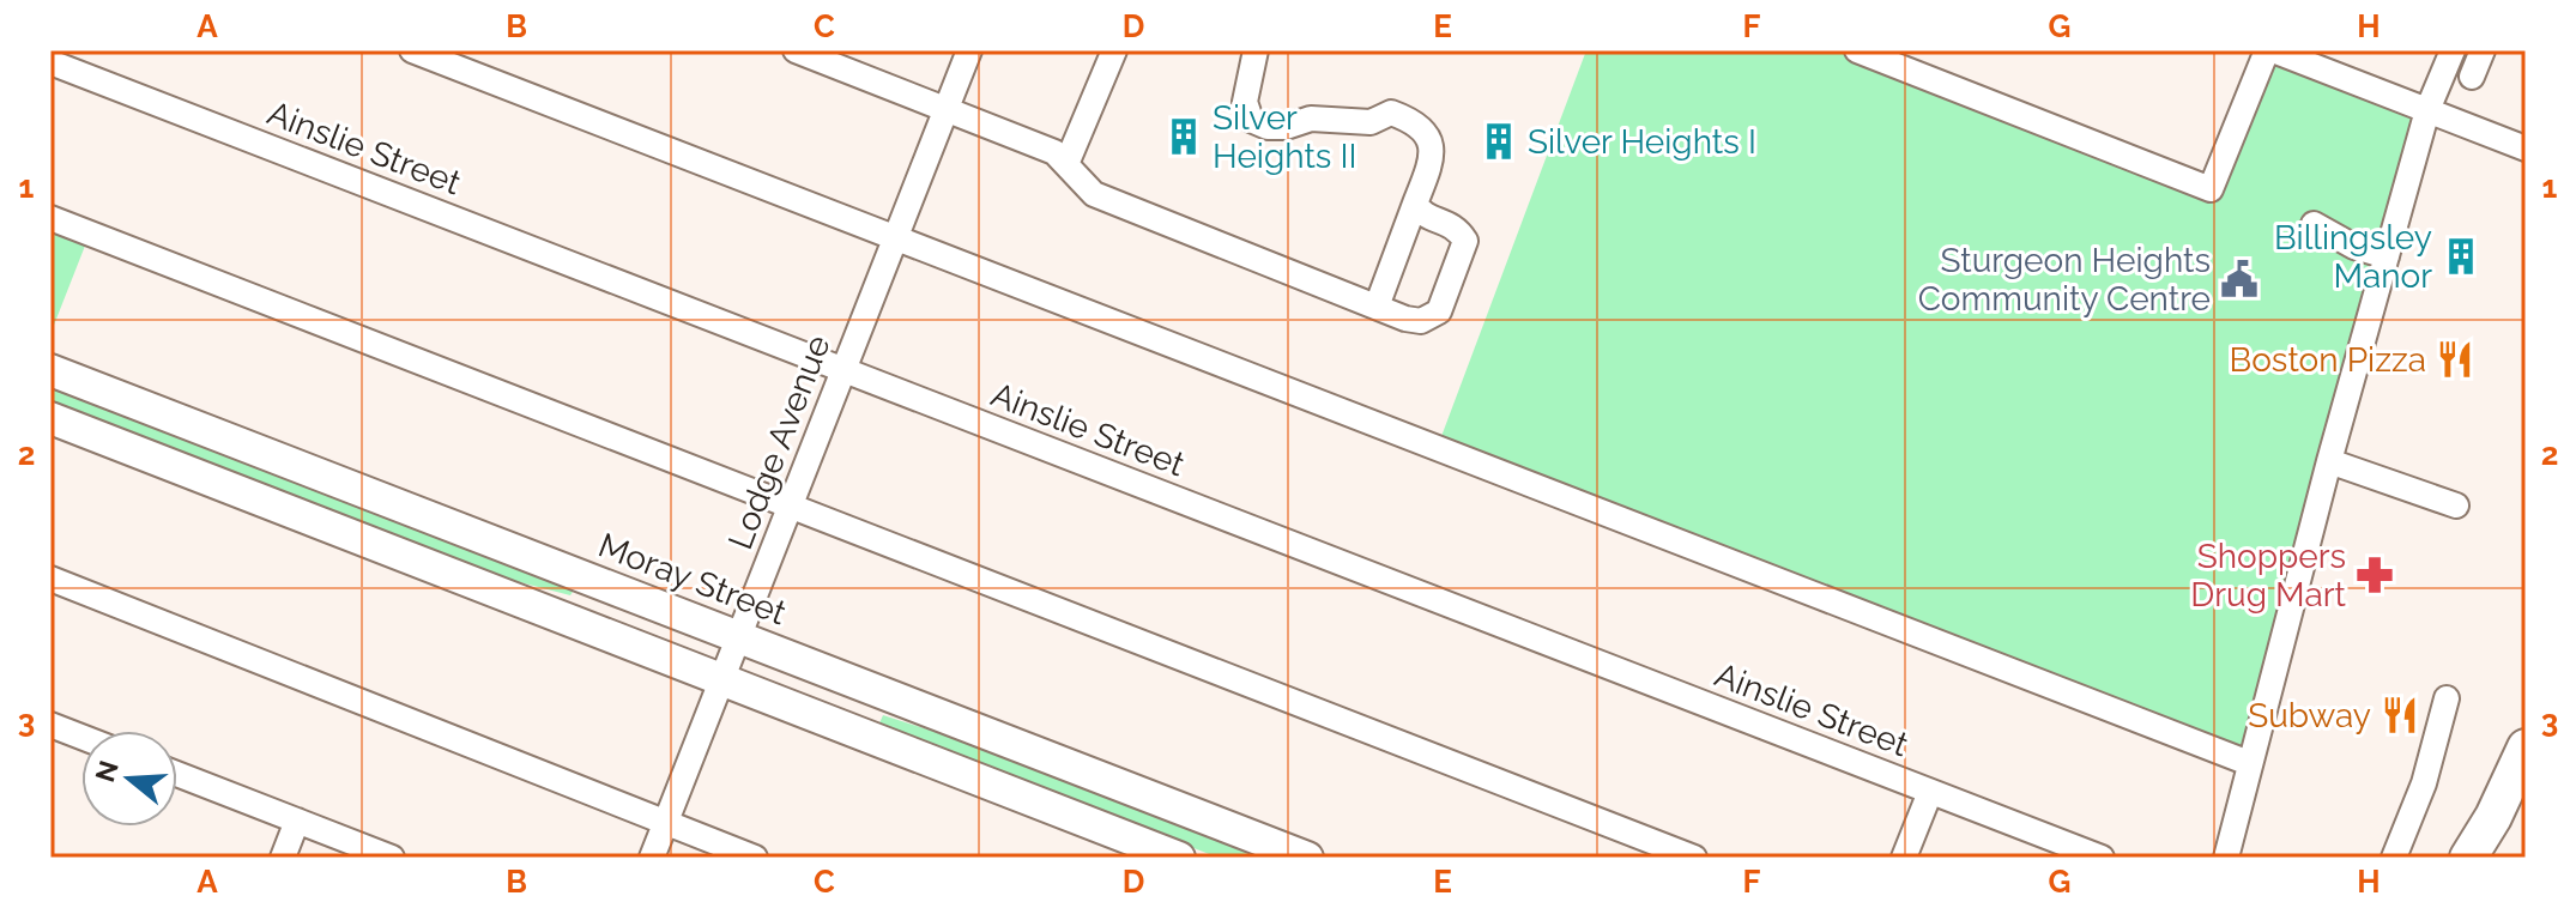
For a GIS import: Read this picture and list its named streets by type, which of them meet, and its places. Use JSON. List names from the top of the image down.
{
  "streets": {
    "main road": ["Moray Street"],
    "street": ["Ainslie Street", "Lodge Avenue"]
  },
  "crossings": [
    ["Ainslie Street", "Lodge Avenue"],
    ["Lodge Avenue", "Moray Street"]
  ],
  "places": {
    "building": ["Silver Heights II", "Silver Heights I", "Billingsley Manor"],
    "public building": ["Sturgeon Heights Community Centre"],
    "restaurant": ["Boston Pizza", "Subway"],
    "pharmacy": ["Shoppers Drug Mart"]
  },
  "north": "left",
  "grid": {
    "columns": [
      "A",
      "B",
      "C",
      "D",
      "E",
      "F",
      "G",
      "H"
    ],
    "rows": ["1", "2", "3"]
  }
}
